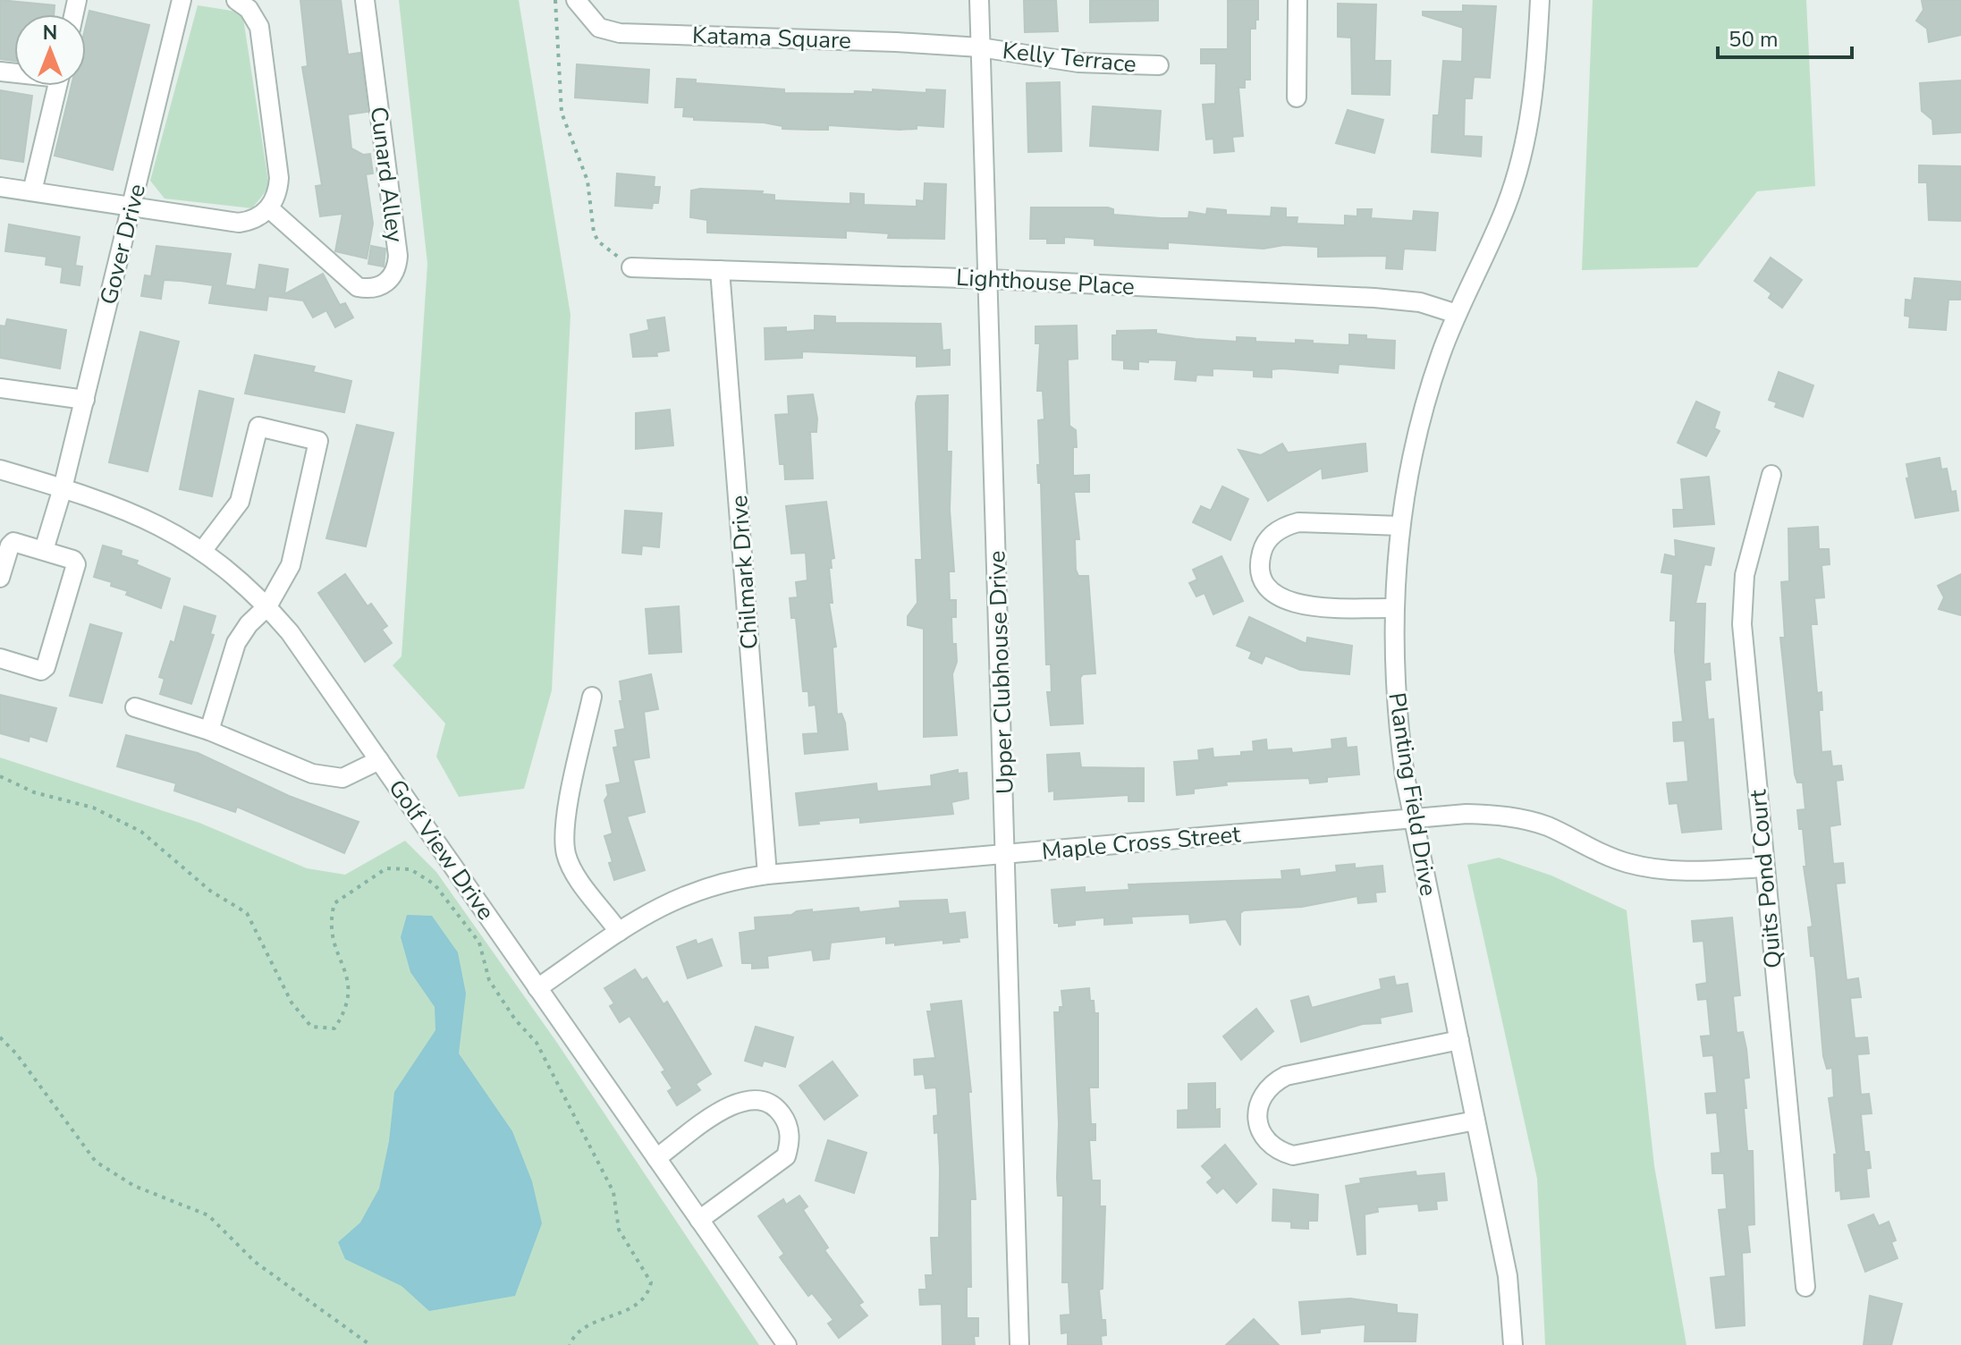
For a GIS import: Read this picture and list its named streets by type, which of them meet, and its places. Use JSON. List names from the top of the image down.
{
  "streets": {
    "street": [
      "Katama Square",
      "Kelly Terrace",
      "Cunard Alley",
      "Gover Drive",
      "Lighthouse Place",
      "Chilmark Drive",
      "Upper Clubhouse Drive",
      "Planting Field Drive",
      "Maple Cross Street",
      "Golf View Drive",
      "Quits Pond Court"
    ]
  },
  "crossings": [
    ["Katama Square", "Kelly Terrace"],
    ["Katama Square", "Upper Clubhouse Drive"],
    ["Kelly Terrace", "Upper Clubhouse Drive"],
    ["Gover Drive", "Golf View Drive"],
    ["Lighthouse Place", "Chilmark Drive"],
    ["Lighthouse Place", "Upper Clubhouse Drive"],
    ["Lighthouse Place", "Planting Field Drive"],
    ["Chilmark Drive", "Maple Cross Street"],
    ["Upper Clubhouse Drive", "Maple Cross Street"],
    ["Planting Field Drive", "Maple Cross Street"],
    ["Maple Cross Street", "Golf View Drive"],
    ["Maple Cross Street", "Quits Pond Court"]
  ],
  "scale_bar": "50 m",
  "north": "top"
}
